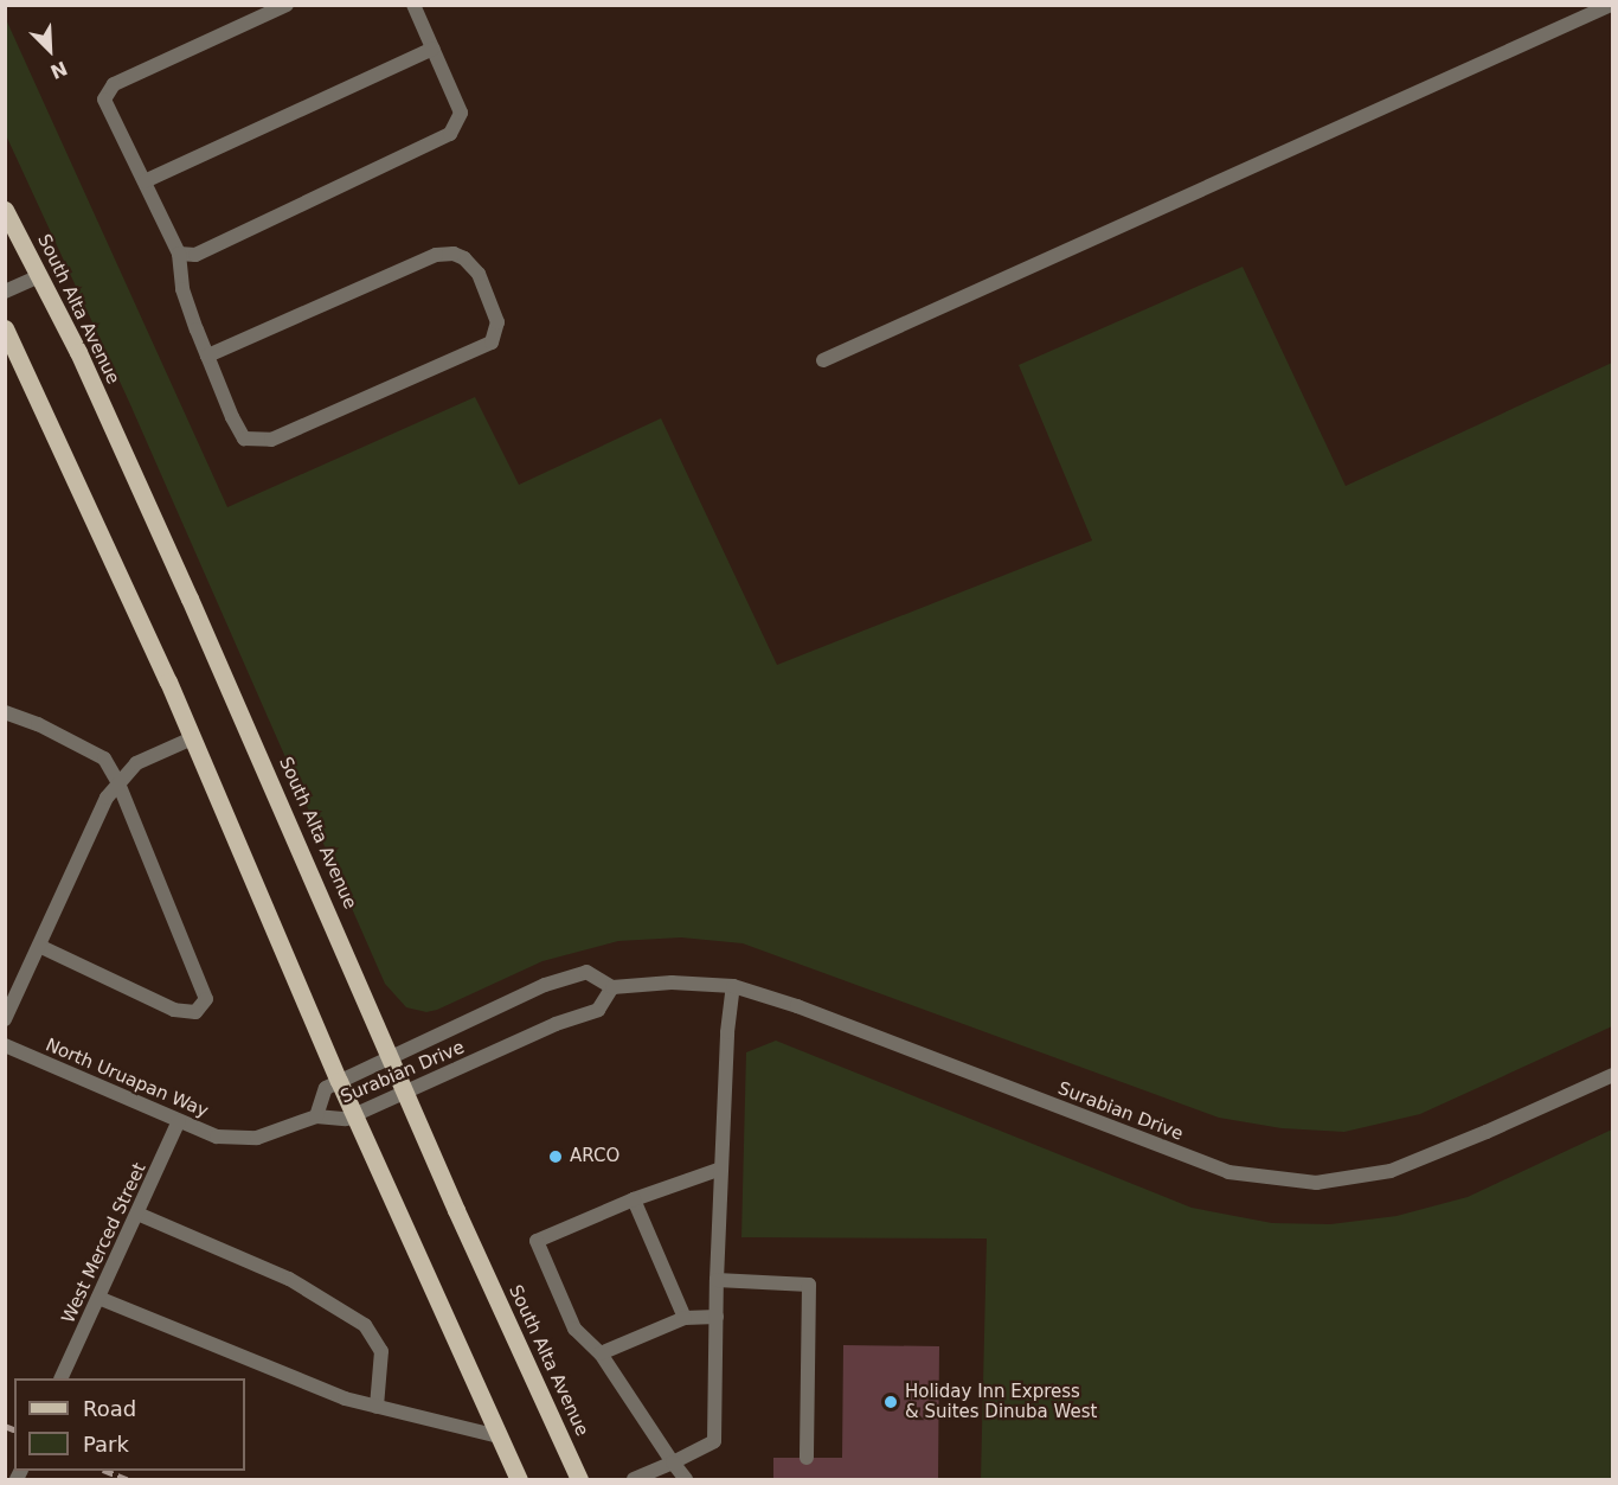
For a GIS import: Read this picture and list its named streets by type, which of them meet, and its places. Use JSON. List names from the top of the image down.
{
  "streets": {
    "main road": ["South Alta Avenue"],
    "street": ["Surabian Drive", "North Uruapan Way", "West Merced Street"]
  },
  "crossings": [
    ["South Alta Avenue", "Surabian Drive"],
    ["Surabian Drive", "North Uruapan Way"],
    ["North Uruapan Way", "West Merced Street"]
  ],
  "places": ["ARCO", "Holiday Inn Express & Suites Dinuba West"],
  "legend": ["Road", "Park"],
  "north": "bottom right"
}
